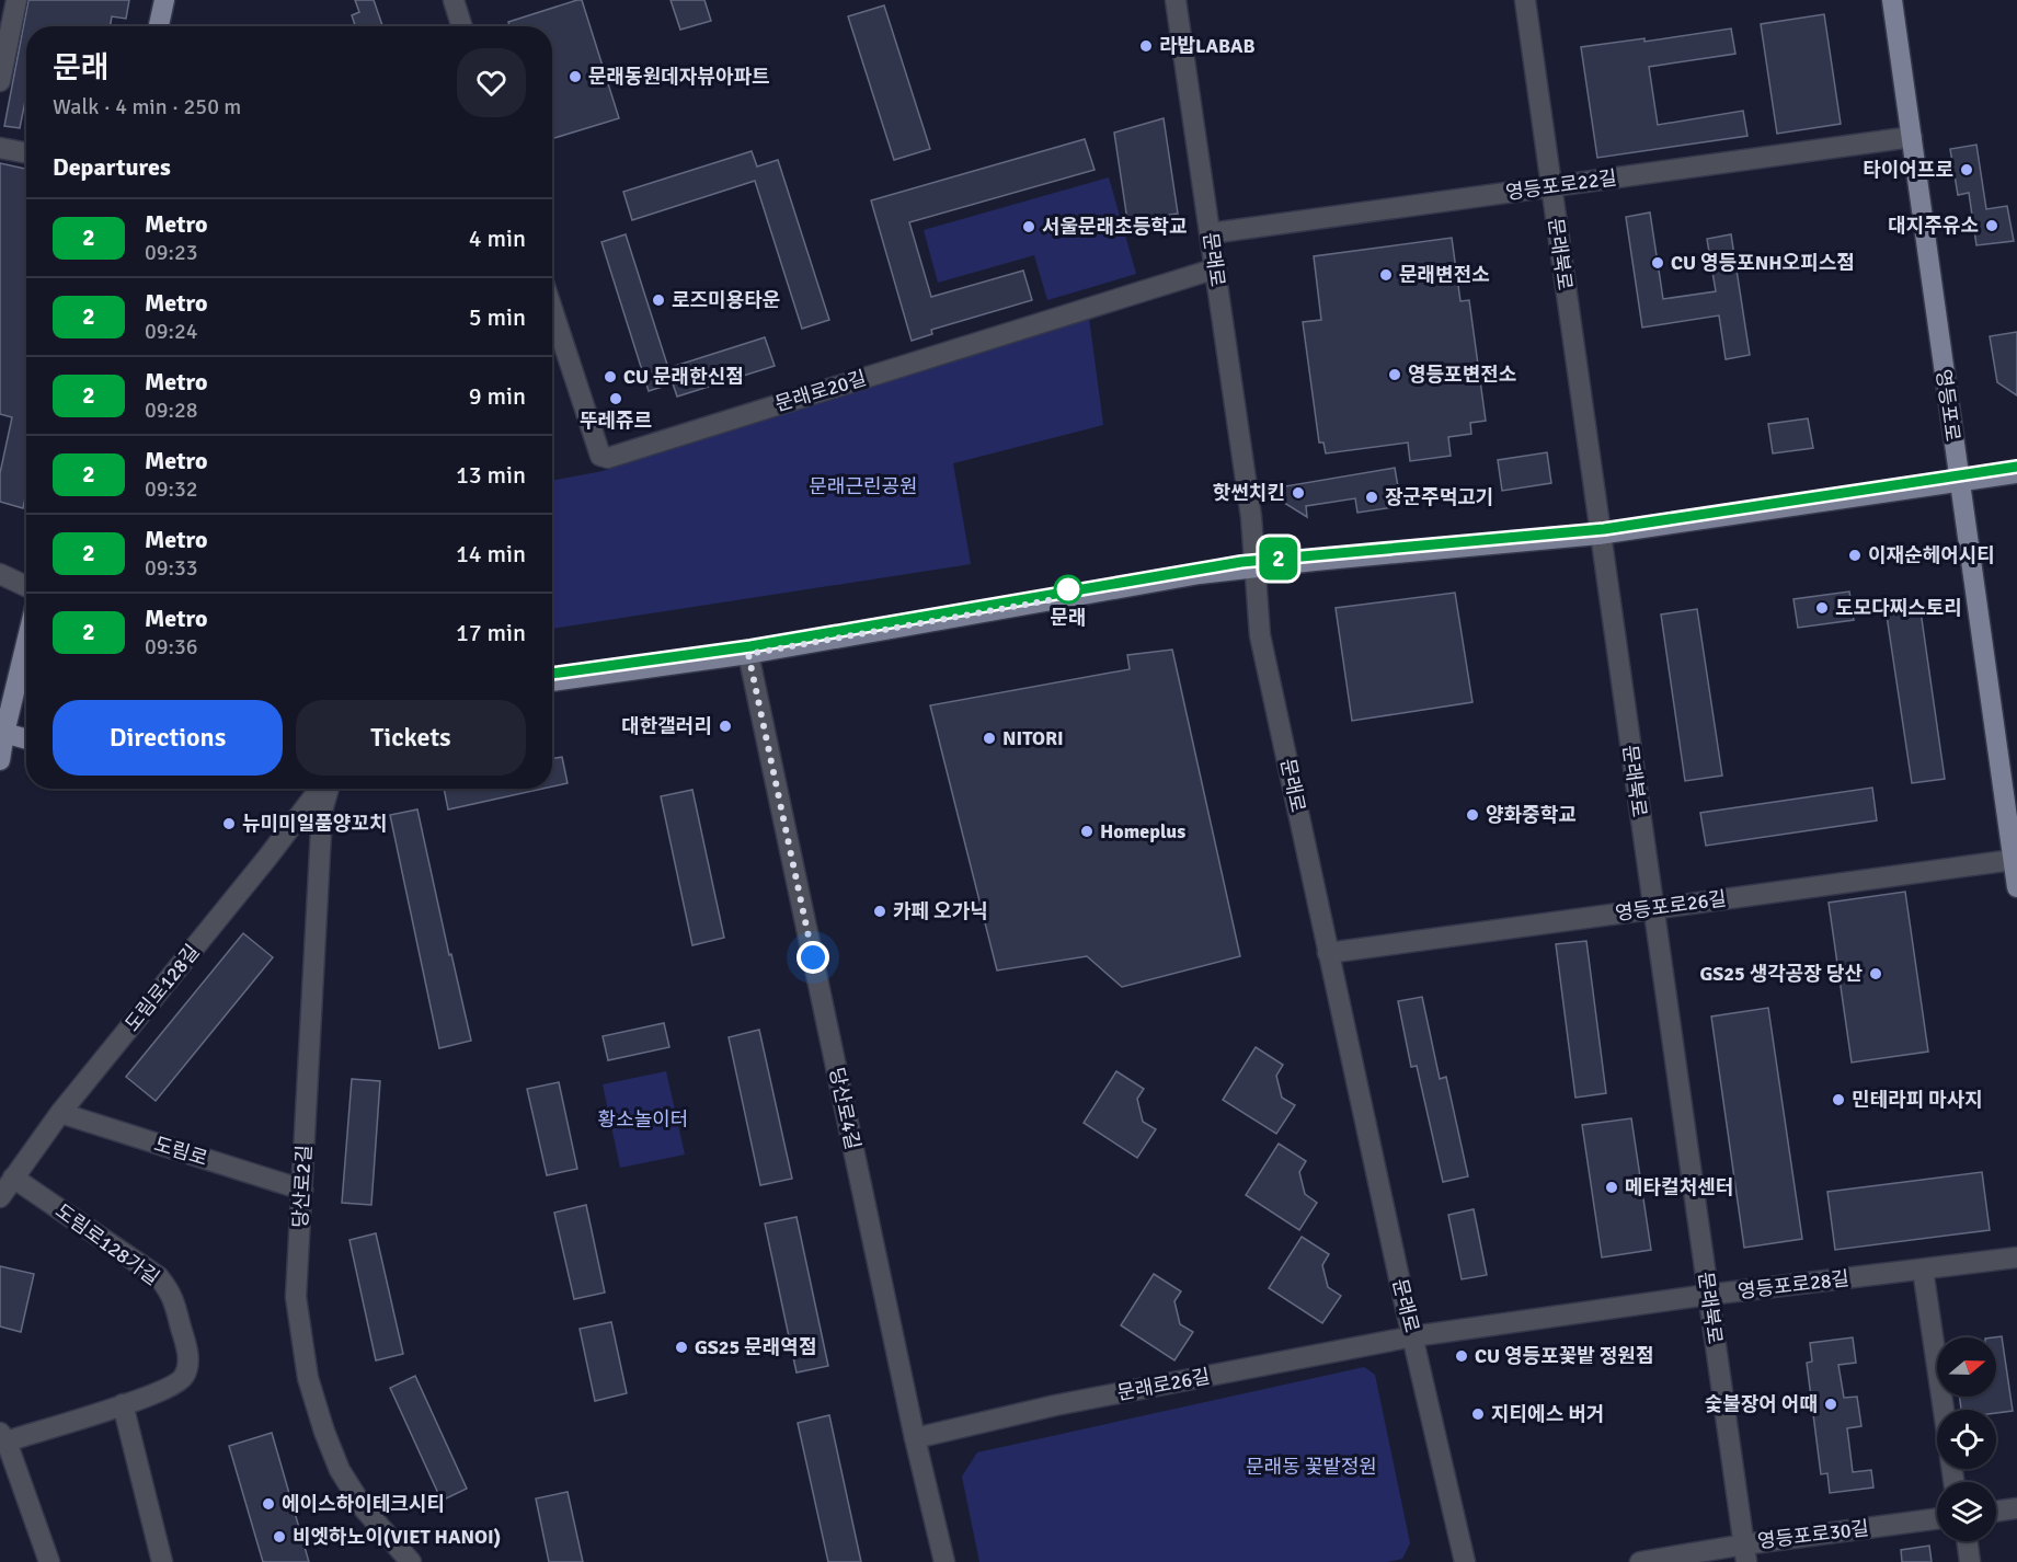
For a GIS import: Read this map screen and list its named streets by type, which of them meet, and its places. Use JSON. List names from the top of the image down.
{
  "streets": {
    "main road": ["영등포로"],
    "street": [
      "영등포로22길",
      "문래북로",
      "문래로",
      "문래로20길",
      "영등포로26길",
      "도림로128길",
      "당산로4길",
      "도림로",
      "당산로2길",
      "도림로128가길",
      "영등포로28길",
      "문래로26길",
      "영등포로30길"
    ]
  },
  "crossings": [
    ["영등포로22길", "문래북로"],
    ["영등포로22길", "문래로"],
    ["영등포로22길", "영등포로"],
    ["문래북로", "영등포로26길"],
    ["문래북로", "영등포로28길"],
    ["문래북로", "영등포로30길"],
    ["문래로", "문래로20길"],
    ["문래로", "영등포로26길"],
    ["문래로", "영등포로28길"],
    ["문래로", "문래로26길"],
    ["영등포로", "영등포로26길"],
    ["도림로128길", "도림로"],
    ["도림로128길", "도림로128가길"],
    ["당산로4길", "문래로26길"],
    ["도림로", "당산로2길"],
    ["영등포로28길", "문래로26길"]
  ],
  "parks": ["문래근린공원", "황소놀이터", "문래동 꽃밭정원"],
  "places": [
    "라밥LABAB",
    "문래동원데자뷰아파트",
    "타이어프로",
    "대지주유소",
    "서울문래초등학교",
    "CU 영등포NH오피스점",
    "문래변전소",
    "로즈미용타운",
    "영등포변전소",
    "CU 문래한신점",
    "뚜레쥬르",
    "핫썬치킨",
    "장군주먹고기",
    "이재순헤어시티",
    "문래",
    "도모다찌스토리",
    "대한갤러리",
    "NITORI",
    "양화중학교",
    "뉴미미일품양꼬치",
    "Homeplus",
    "카페 오가닉",
    "GS25 생각공장 당산",
    "민테라피 마사지",
    "메타컬처센터",
    "GS25 문래역점",
    "CU 영등포꽃밭 정원점",
    "숯불장어 어때",
    "지티에스 버거",
    "에이스하이테크시티",
    "비엣하노이(VIET HANOI)"
  ],
  "lines": ["metro line 2"],
  "north": "right",
  "page": {
    "on_map": "2",
    "heading": [
      ["문래", "Walk · 4 min · 250 m"],
      "Departures"
    ],
    "list": [
      {
        "mark": "2",
        "name": "Metro",
        "note": "09:23",
        "value": "4 min"
      },
      {
        "mark": "2",
        "name": "Metro",
        "note": "09:24",
        "value": "5 min"
      },
      {
        "mark": "2",
        "name": "Metro",
        "note": "09:28",
        "value": "9 min"
      },
      {
        "mark": "2",
        "name": "Metro",
        "note": "09:32",
        "value": "13 min"
      },
      {
        "mark": "2",
        "name": "Metro",
        "note": "09:33",
        "value": "14 min"
      },
      {
        "mark": "2",
        "name": "Metro",
        "note": "09:36",
        "value": "17 min"
      }
    ],
    "buttons": ["Directions", "Tickets"]
  }
}
